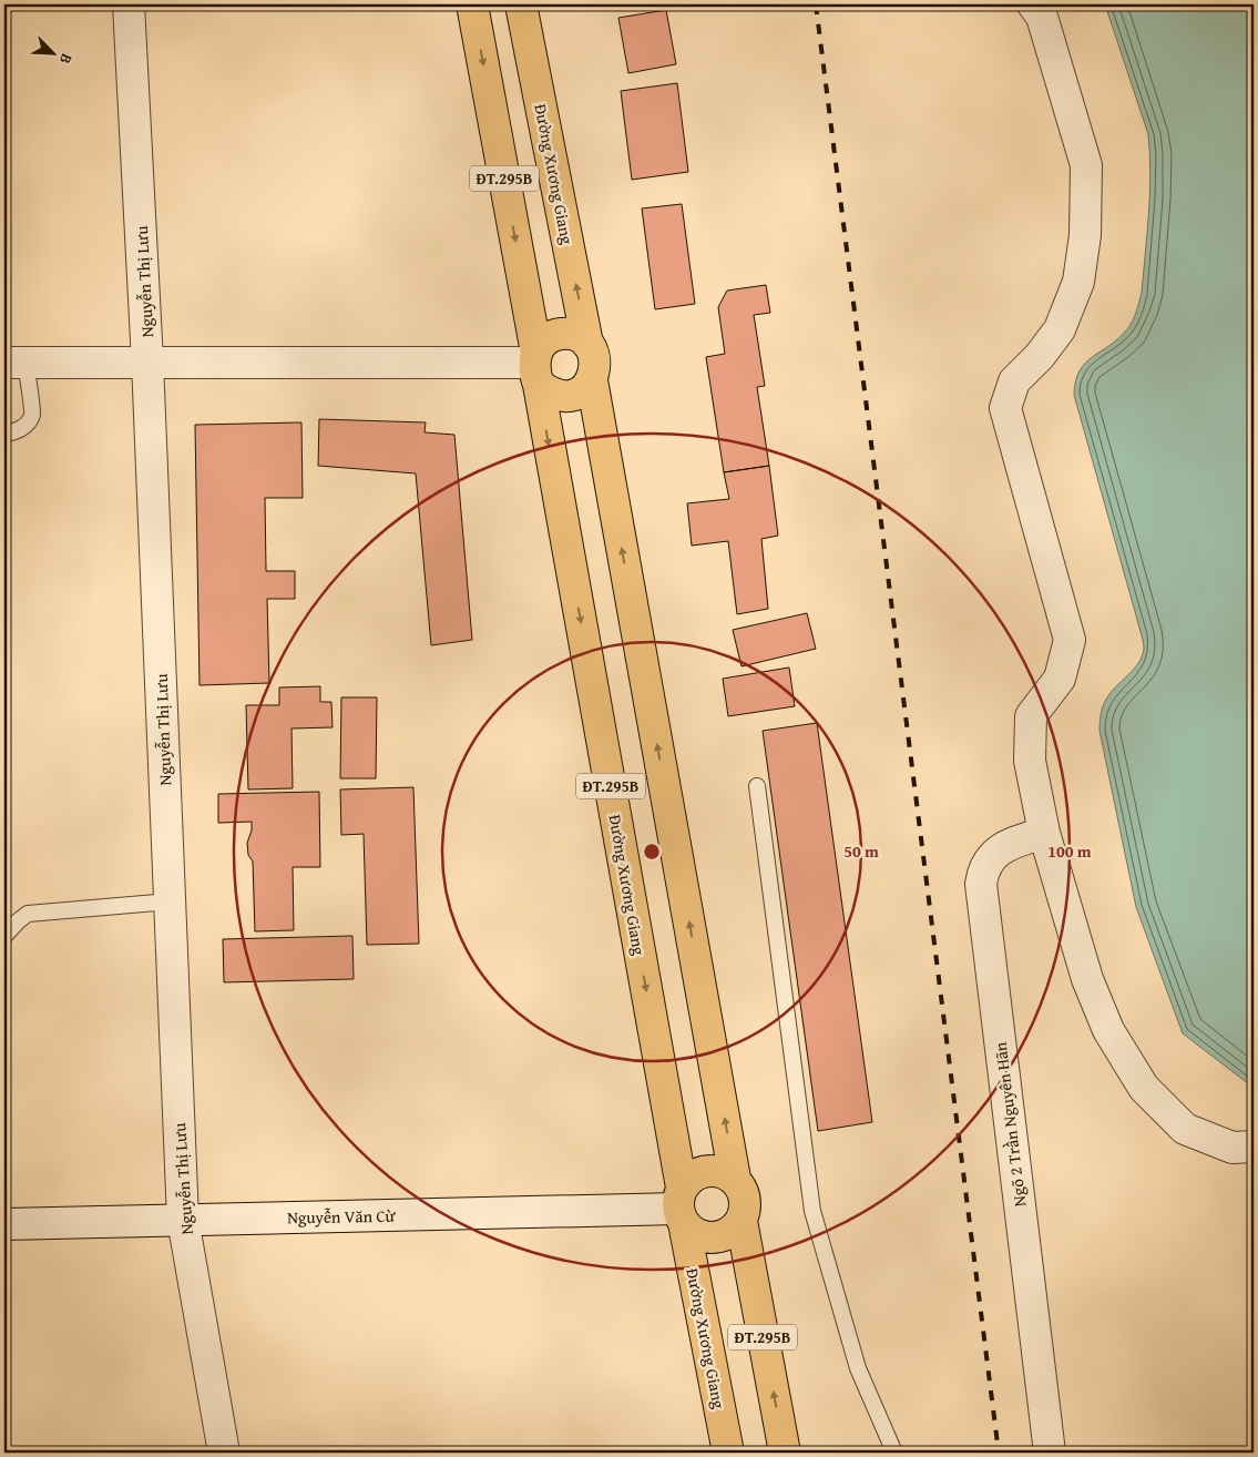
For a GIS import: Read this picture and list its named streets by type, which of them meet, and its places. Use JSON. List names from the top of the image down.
{
  "streets": {
    "main road": ["Đường Xương Giang", "ĐT.295B"],
    "street": ["Nguyễn Thị Lưu", "Ngõ 2 Trần Nguyên Hãn", "Nguyễn Văn Cừ"]
  },
  "crossings": [
    ["Đường Xương Giang", "ĐT.295B"],
    ["Đường Xương Giang", "Nguyễn Văn Cừ"],
    ["ĐT.295B", "Nguyễn Văn Cừ"],
    ["Nguyễn Thị Lưu", "Nguyễn Văn Cừ"]
  ],
  "north": "bottom right",
  "rings": ["50 m", "100 m"]
}
